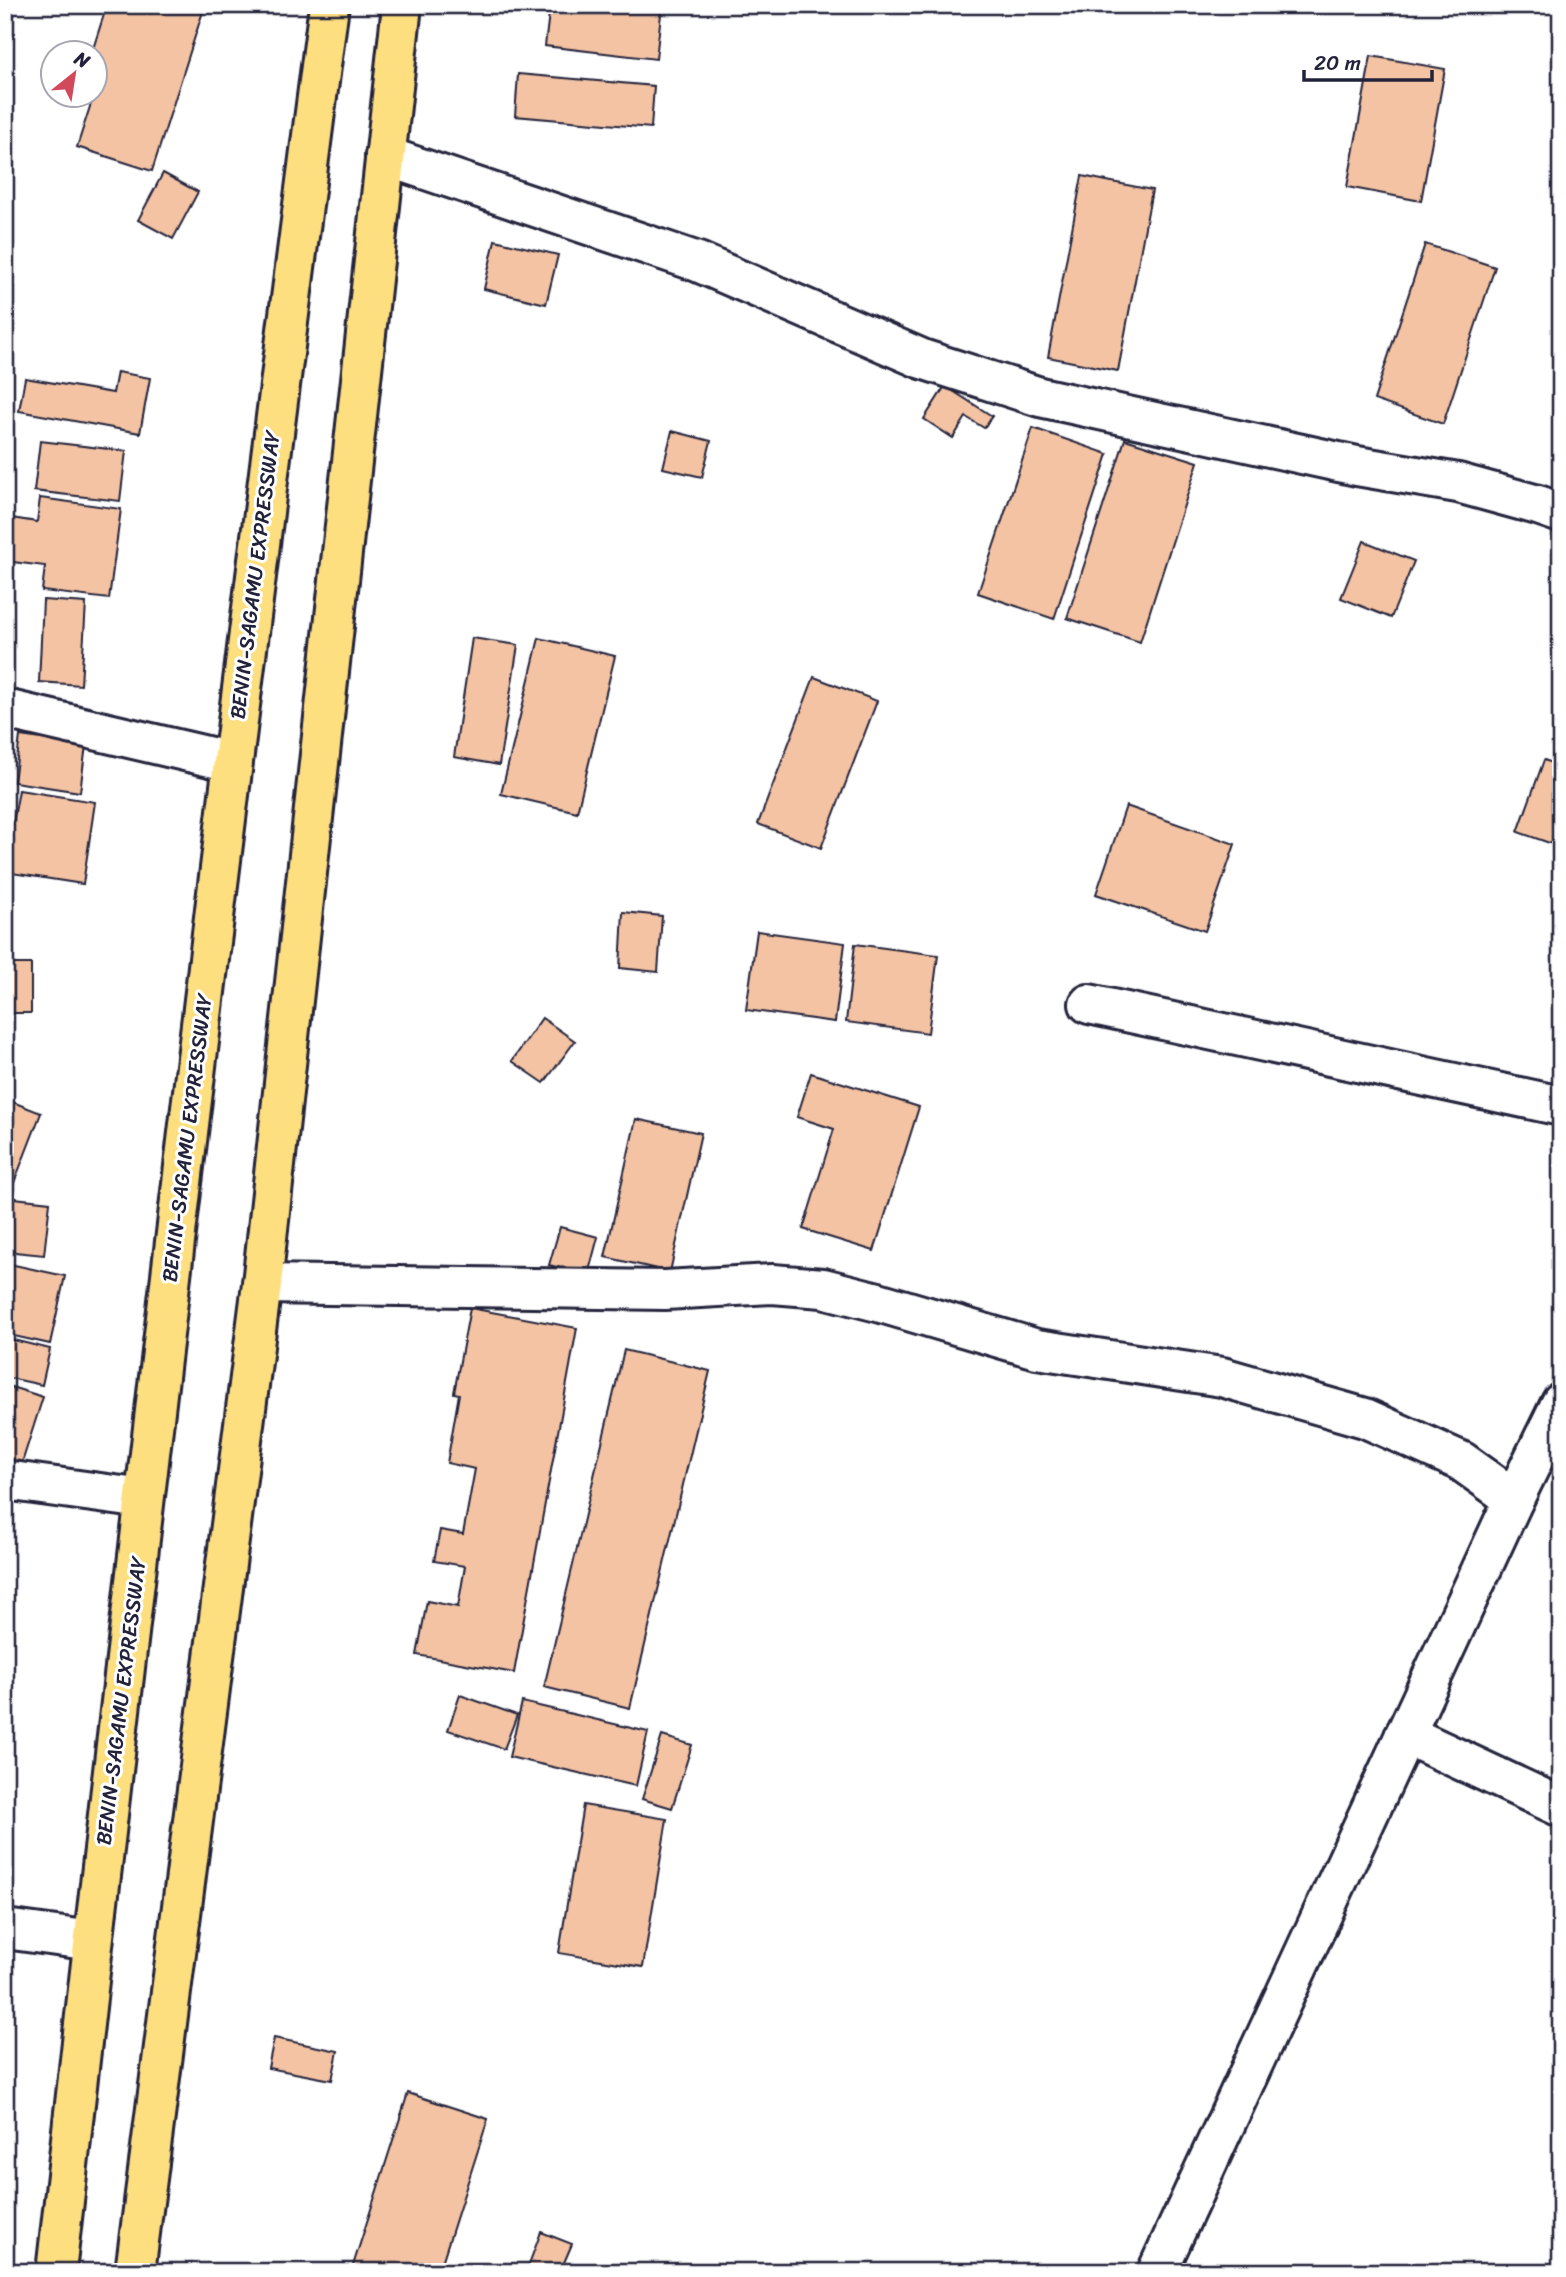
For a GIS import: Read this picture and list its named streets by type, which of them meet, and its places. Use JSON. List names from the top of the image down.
{
  "streets": {
    "highway": ["BENIN-SAGAMU EXPRESSWAY"]
  },
  "scale_bar": "20 m",
  "north": "top right"
}
